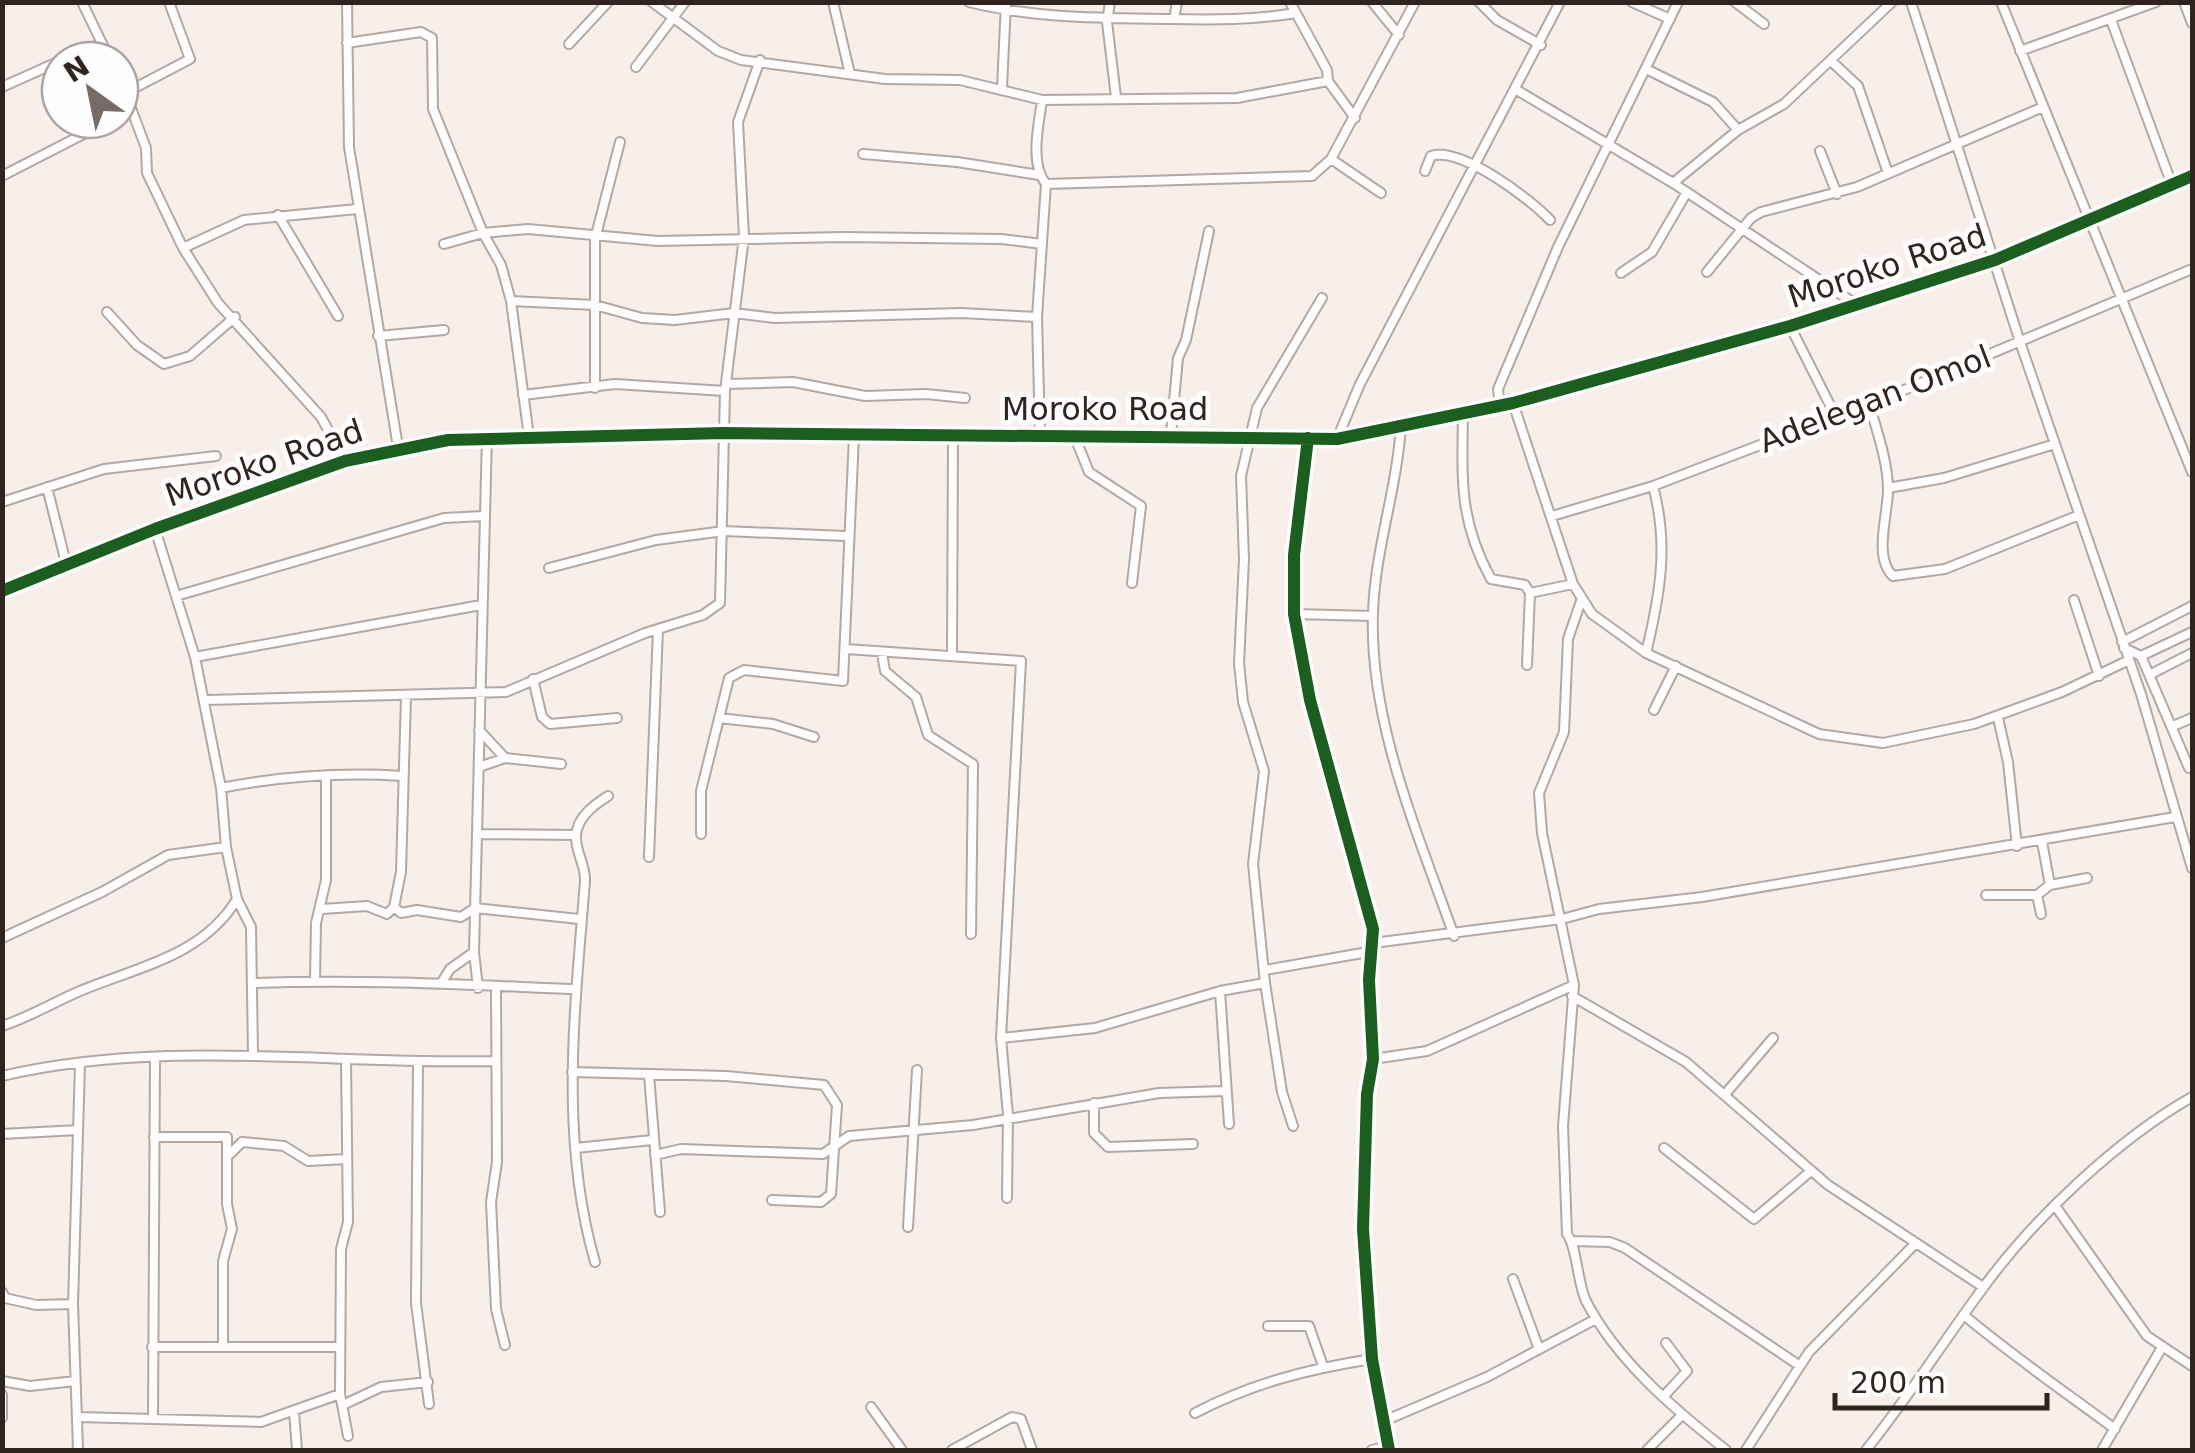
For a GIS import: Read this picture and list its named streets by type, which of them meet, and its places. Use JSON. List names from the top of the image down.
{
  "streets": {
    "street": ["Moroko Road", "Adelegan Omol"]
  },
  "scale_bar": "200 m",
  "north": "top left"
}
